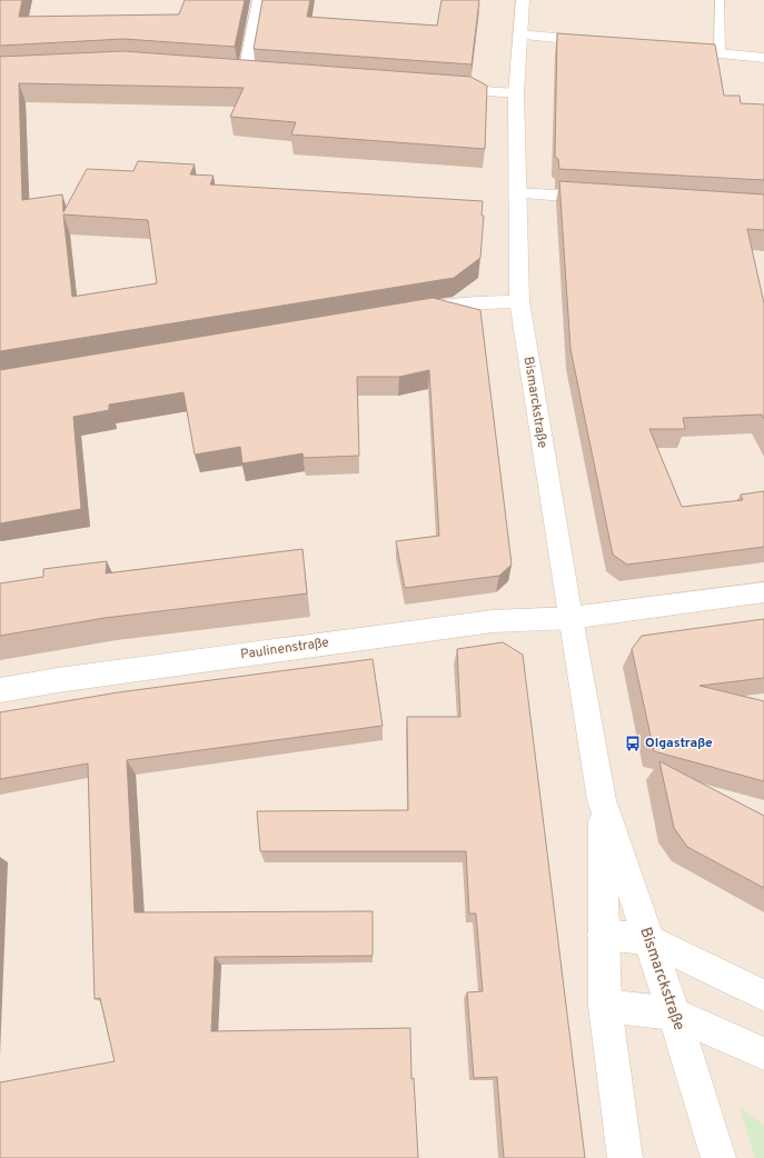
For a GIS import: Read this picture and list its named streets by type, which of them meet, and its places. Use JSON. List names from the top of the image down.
{
  "streets": {
    "street": ["Bismarckstraße", "Paulinenstraße"]
  },
  "crossings": [
    ["Bismarckstraße", "Paulinenstraße"]
  ],
  "places": {
    "bus stop": ["Olgastraße"]
  }
}
